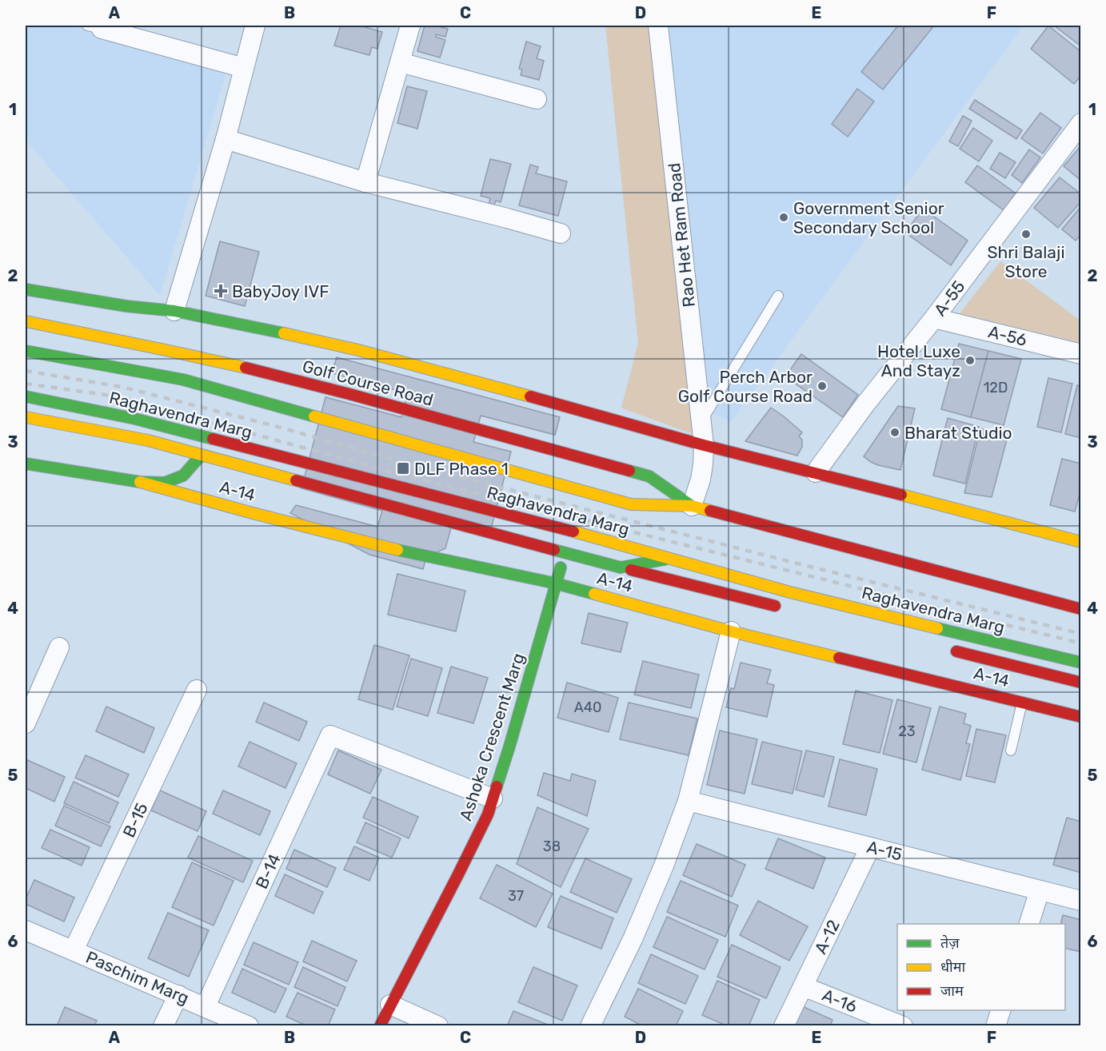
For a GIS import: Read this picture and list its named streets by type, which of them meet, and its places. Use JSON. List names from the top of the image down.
{
  "streets": {
    "street": [
      "Rao Het Ram Road",
      "A-55",
      "A-56",
      "Golf Course Road",
      "Raghavendra Marg",
      "A-14",
      "Ashoka Crescent Marg",
      "B-15",
      "A-15",
      "B-14",
      "A-12",
      "Paschim Marg",
      "A-16"
    ]
  },
  "crossings": [
    ["Rao Het Ram Road", "Golf Course Road"],
    ["Rao Het Ram Road", "Raghavendra Marg"],
    ["A-55", "A-56"],
    ["Golf Course Road", "Raghavendra Marg"],
    ["A-14", "Ashoka Crescent Marg"],
    ["Ashoka Crescent Marg", "B-14"],
    ["B-15", "Paschim Marg"],
    ["A-15", "A-12"],
    ["B-14", "Paschim Marg"],
    ["A-12", "A-16"]
  ],
  "places": {
    "other": [
      "Government Senior Secondary School",
      "Shri Balaji Store",
      "Hotel Luxe And Stayz",
      "Perch Arbor Golf Course Road",
      "Bharat Studio"
    ],
    "health": ["BabyJoy IVF"],
    "transit": ["DLF Phase 1"]
  },
  "house_numbers": [
    "12D",
    "A40",
    "23",
    "38",
    "37"
  ],
  "legend": ["तेज़", "धीमा", "जाम"],
  "grid": {
    "columns": [
      "A",
      "B",
      "C",
      "D",
      "E",
      "F"
    ],
    "rows": [
      "1",
      "2",
      "3",
      "4",
      "5",
      "6"
    ]
  }
}
